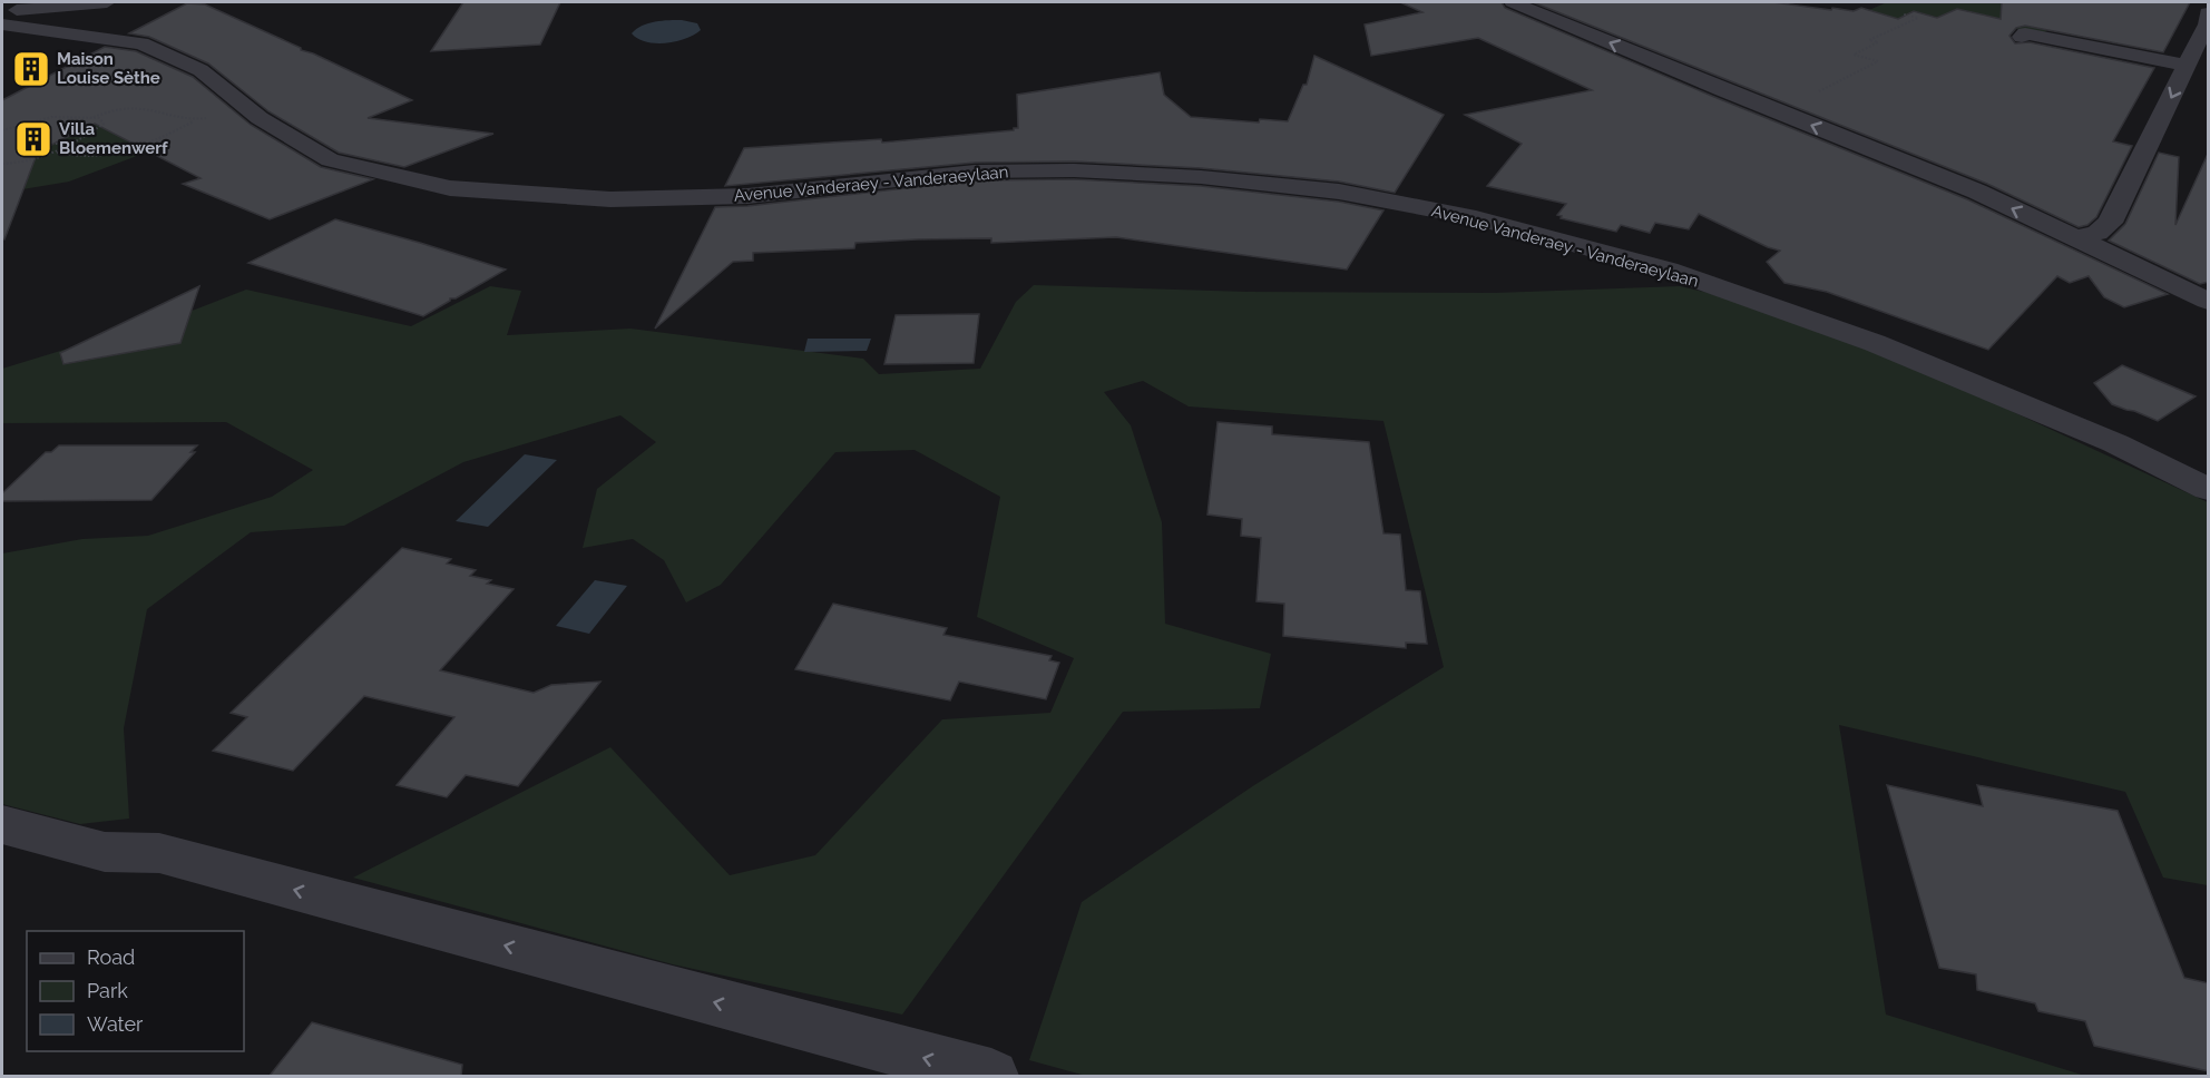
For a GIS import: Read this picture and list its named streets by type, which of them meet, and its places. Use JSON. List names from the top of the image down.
{
  "streets": {
    "street": ["Avenue Vanderaey - Vanderaeylaan"]
  },
  "places": {
    "building": ["Maison Louise Sèthe", "Villa Bloemenwerf"]
  },
  "legend": ["Road", "Park", "Water"]
}
